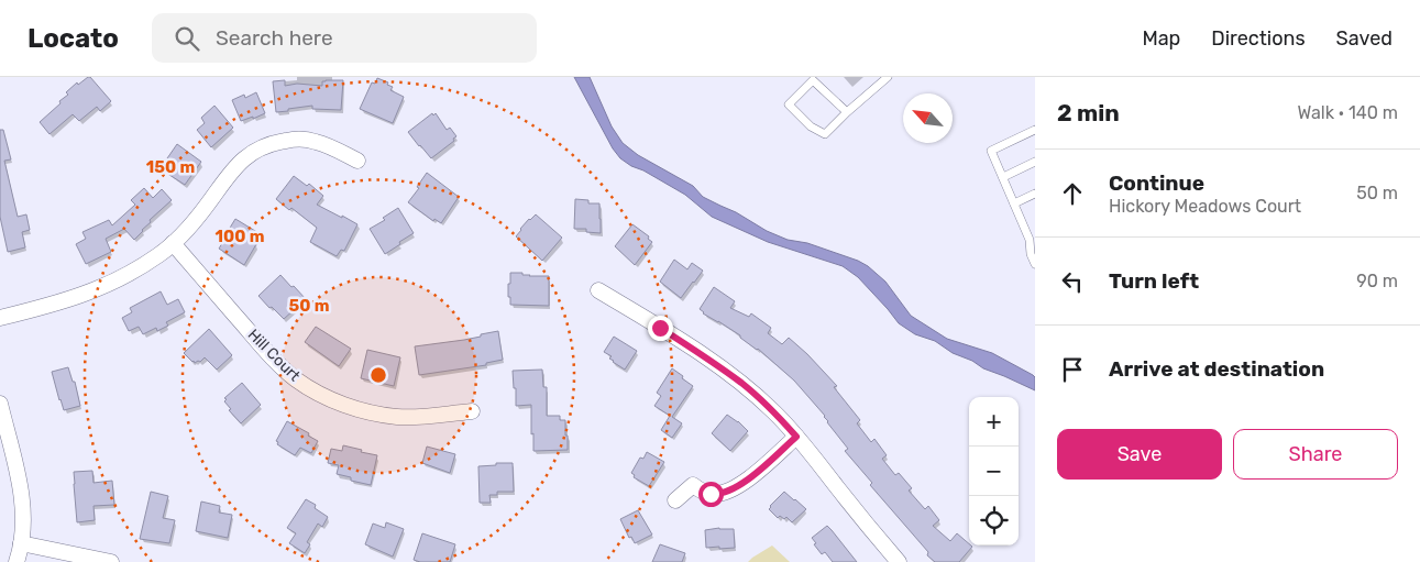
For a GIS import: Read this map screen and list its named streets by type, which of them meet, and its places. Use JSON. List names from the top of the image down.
{
  "streets": {
    "street": ["Hill Court"]
  },
  "north": "top left",
  "page": {
    "header": "Locato",
    "search": "Search here",
    "nav": ["Map", "Directions", "Saved"],
    "heading": ["2 min", "Walk · 140 m"],
    "list": [
      ["Continue", "Hickory Meadows Court", "50 m"],
      ["Turn left", "90 m"],
      "Arrive at destination"
    ],
    "map_buttons": ["+", "−"],
    "buttons": ["Save", "Share"]
  },
  "rings": ["150 m", "100 m", "50 m"]
}
